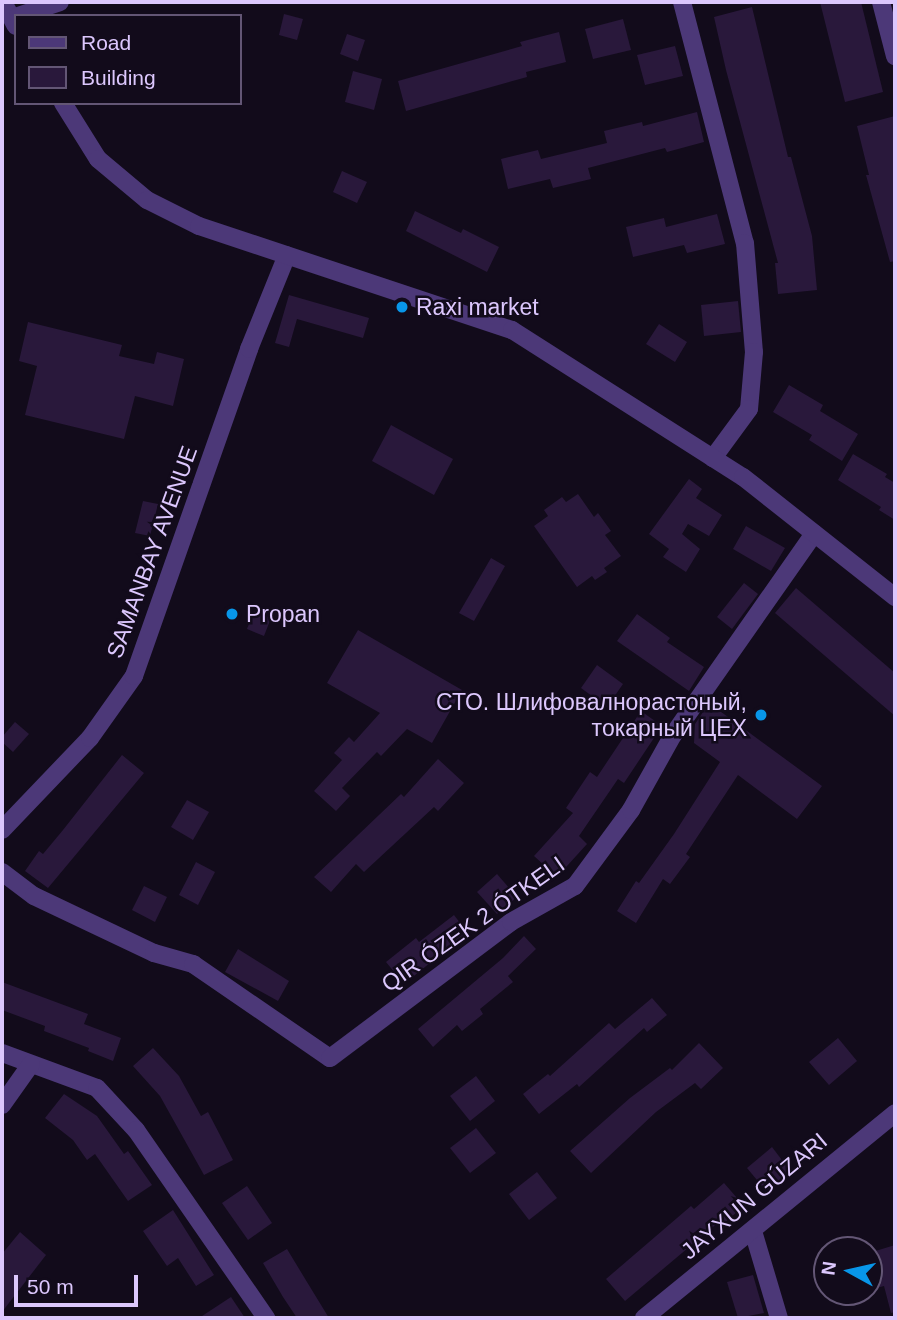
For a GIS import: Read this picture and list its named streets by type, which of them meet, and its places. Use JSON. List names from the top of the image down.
{
  "streets": {
    "street": ["SAMANBAY AVENUE"]
  },
  "places": ["Raxi market", "Propan", "СТО. Шлифовалнорастоный, токарный ЦЕХ"],
  "legend": ["Road", "Building"],
  "scale_bar": "50 m",
  "north": "left"
}
